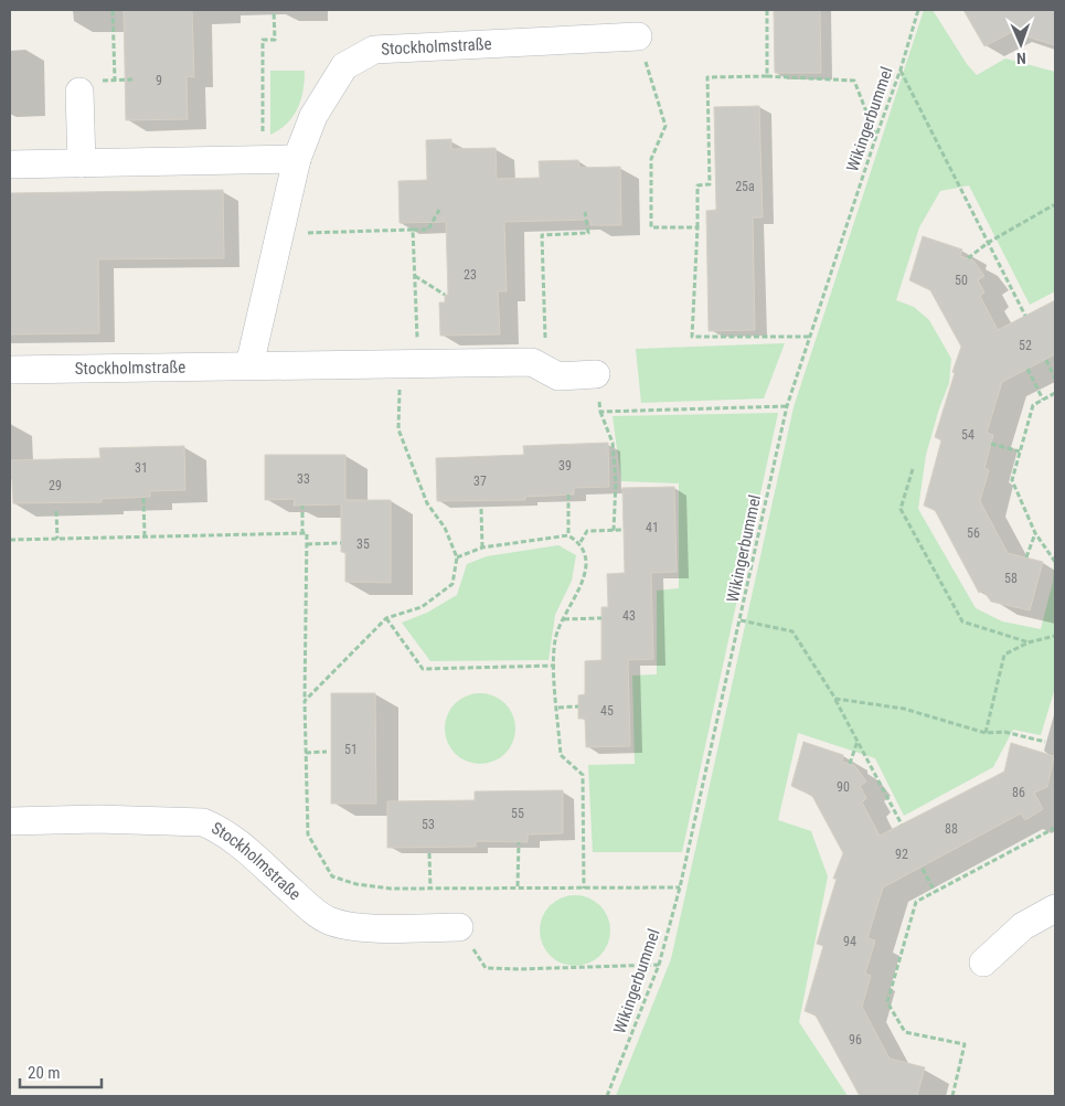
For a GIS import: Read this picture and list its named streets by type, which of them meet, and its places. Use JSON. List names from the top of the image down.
{
  "streets": {
    "street": ["Stockholmstraße"],
    "path": ["Wikingerbummel"]
  },
  "house_numbers": [
    "9",
    "25a",
    "23",
    "50",
    "52",
    "54",
    "39",
    "31",
    "33",
    "37",
    "29",
    "41",
    "56",
    "35",
    "58",
    "43",
    "45",
    "51",
    "90",
    "86",
    "55",
    "53",
    "88",
    "92",
    "94",
    "96"
  ],
  "scale_bar": "20 m",
  "north": "bottom"
}
